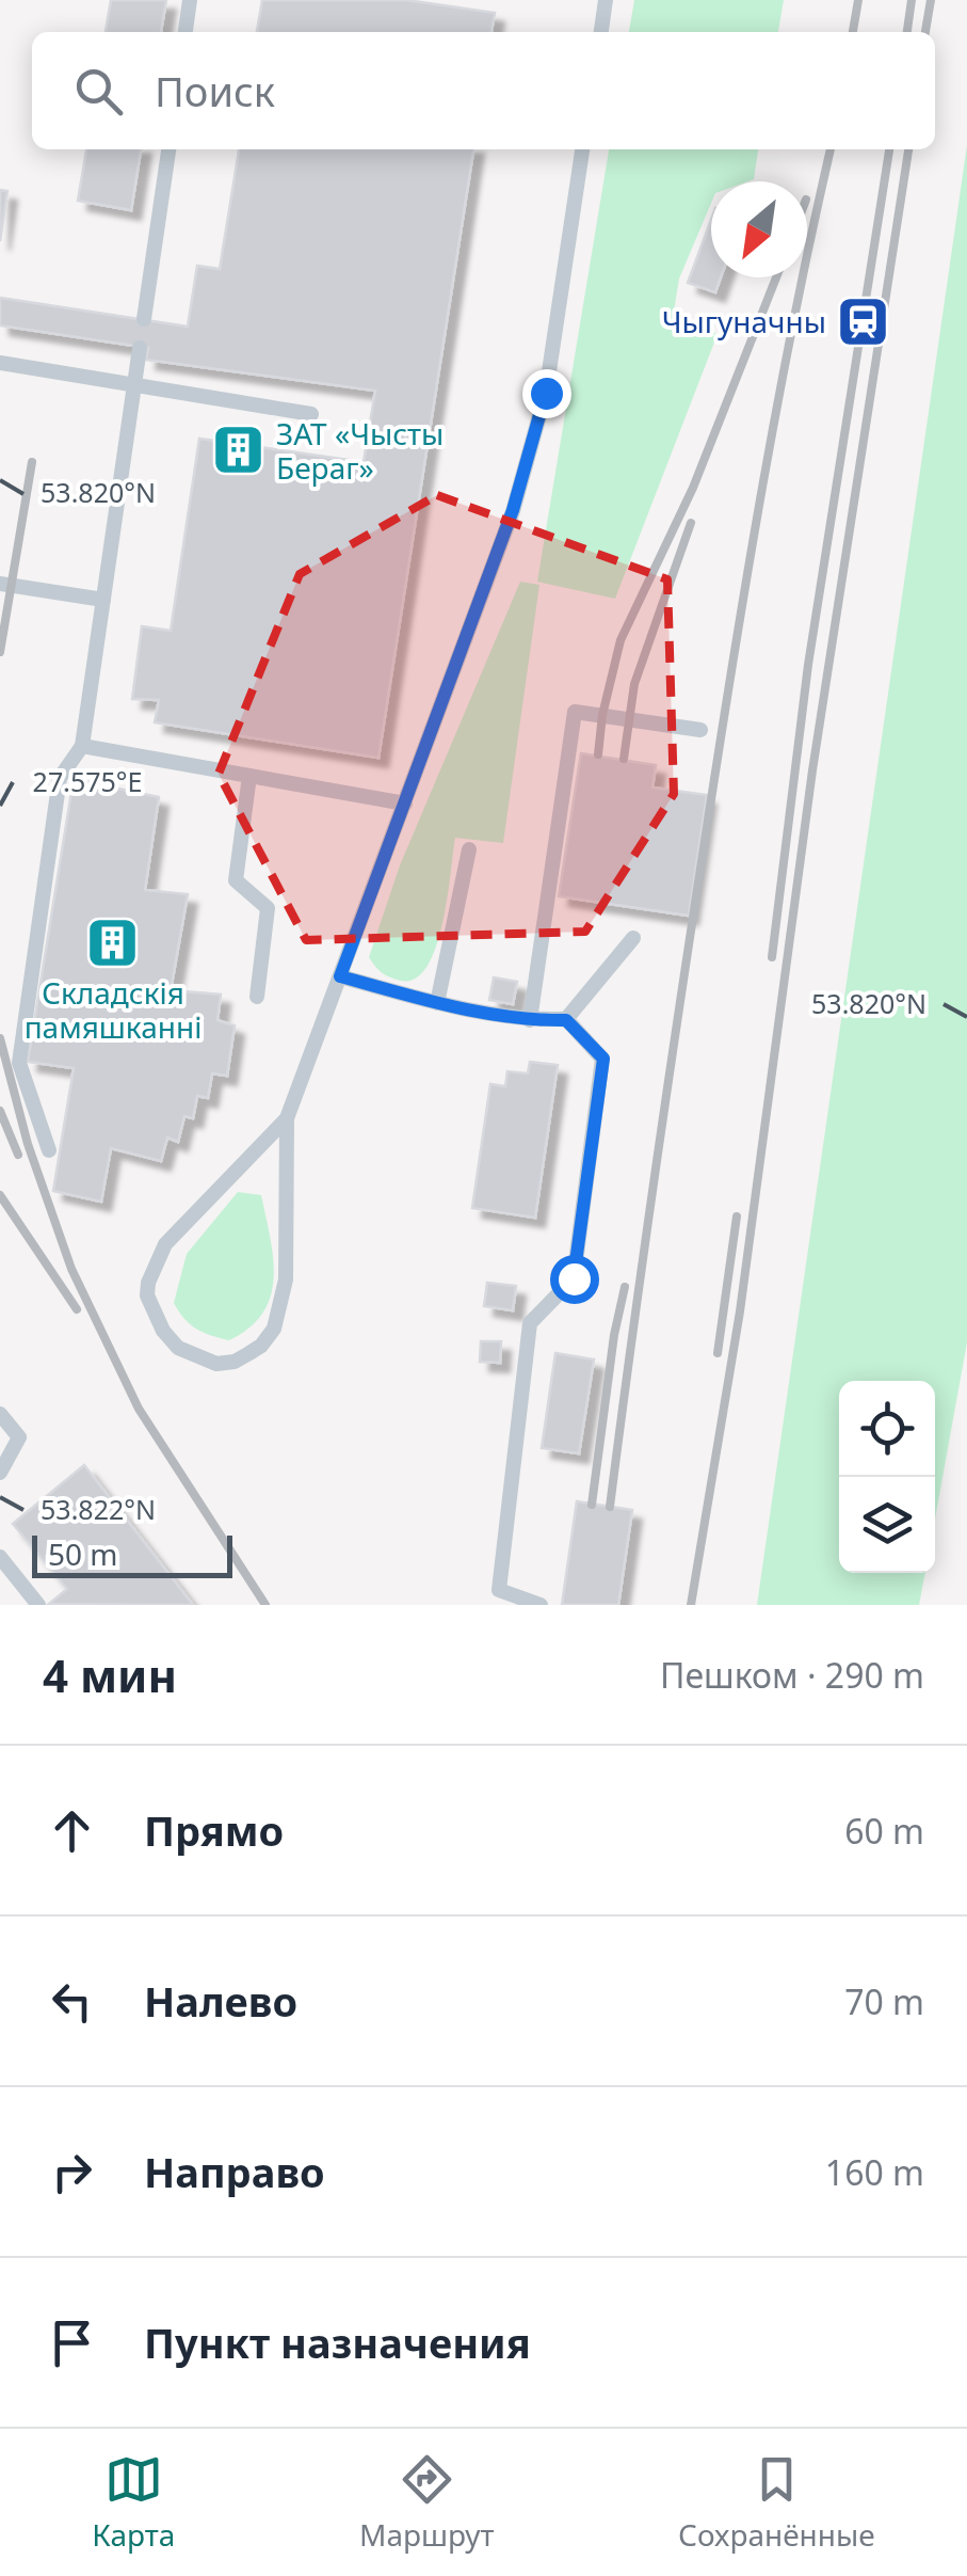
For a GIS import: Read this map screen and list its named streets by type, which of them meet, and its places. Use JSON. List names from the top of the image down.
{
  "places": {
    "station": ["Чыгуначны"],
    "building": ["ЗАТ «Чысты Бераг»", "Складскія памяшканні"]
  },
  "scale_bar": "50 m",
  "north": "bottom left",
  "page": {
    "search": "Поиск",
    "scale": "50 m",
    "heading": ["4 мин", "Пешком · 290 m"],
    "list": [
      ["Прямо", "60 m"],
      ["Налево", "70 m"],
      ["Направо", "160 m"],
      "Пункт назначения"
    ],
    "nav": ["Карта", "Маршрут", "Сохранённые"]
  },
  "coordinates": ["53.820°N", "27.575°E", "53.822°N"]
}
